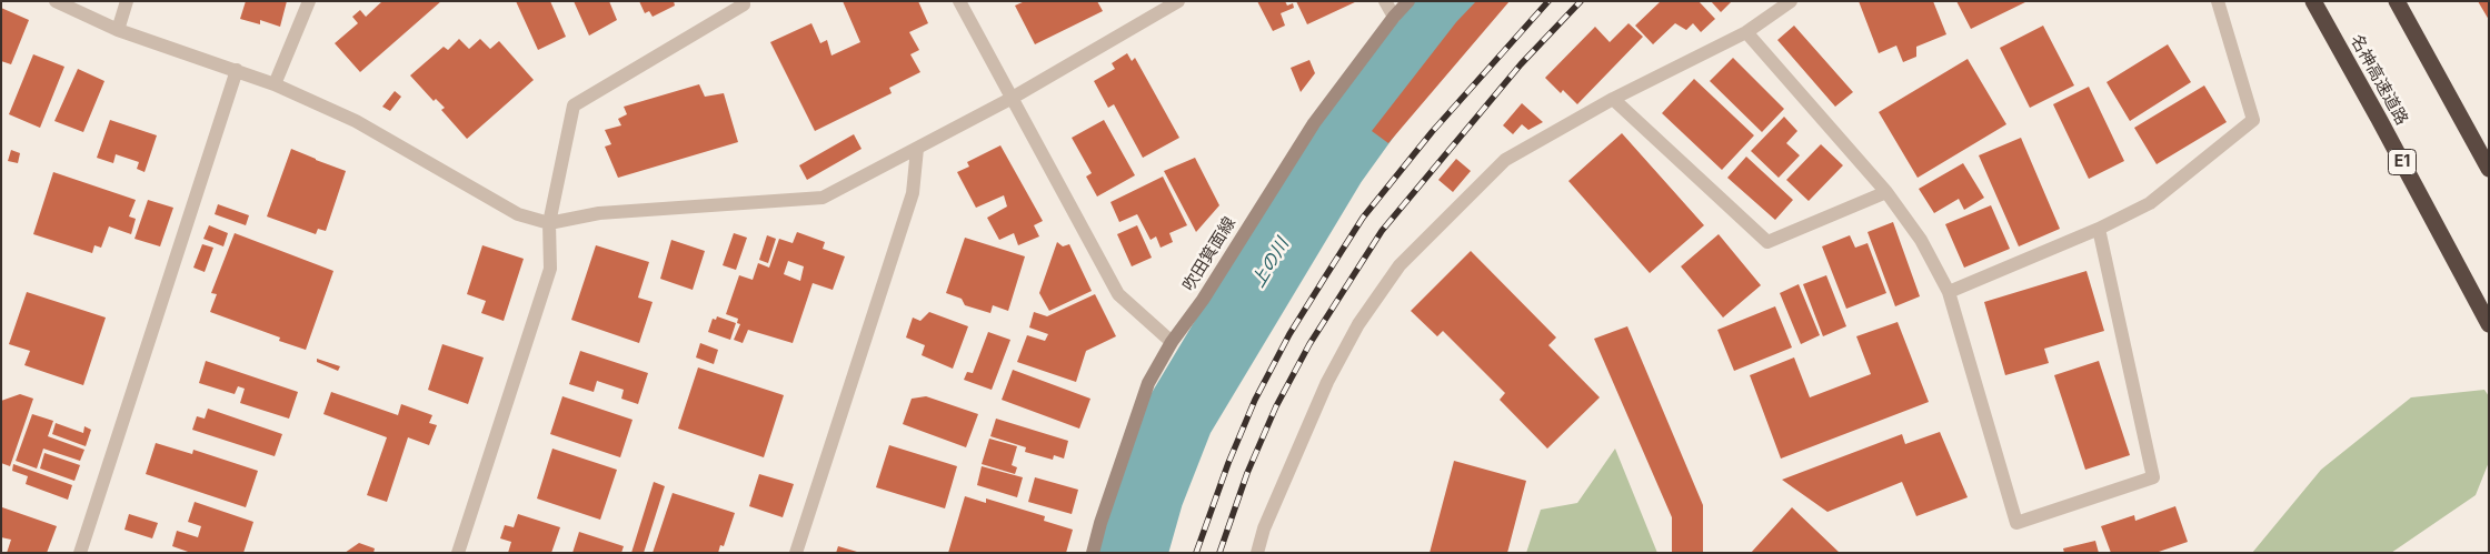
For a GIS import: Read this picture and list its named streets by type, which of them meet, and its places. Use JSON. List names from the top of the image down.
{
  "streets": {
    "highway": ["名神高速道路", "E1"],
    "main road": ["吹田箕面線"]
  },
  "water": ["上の川"]
}
